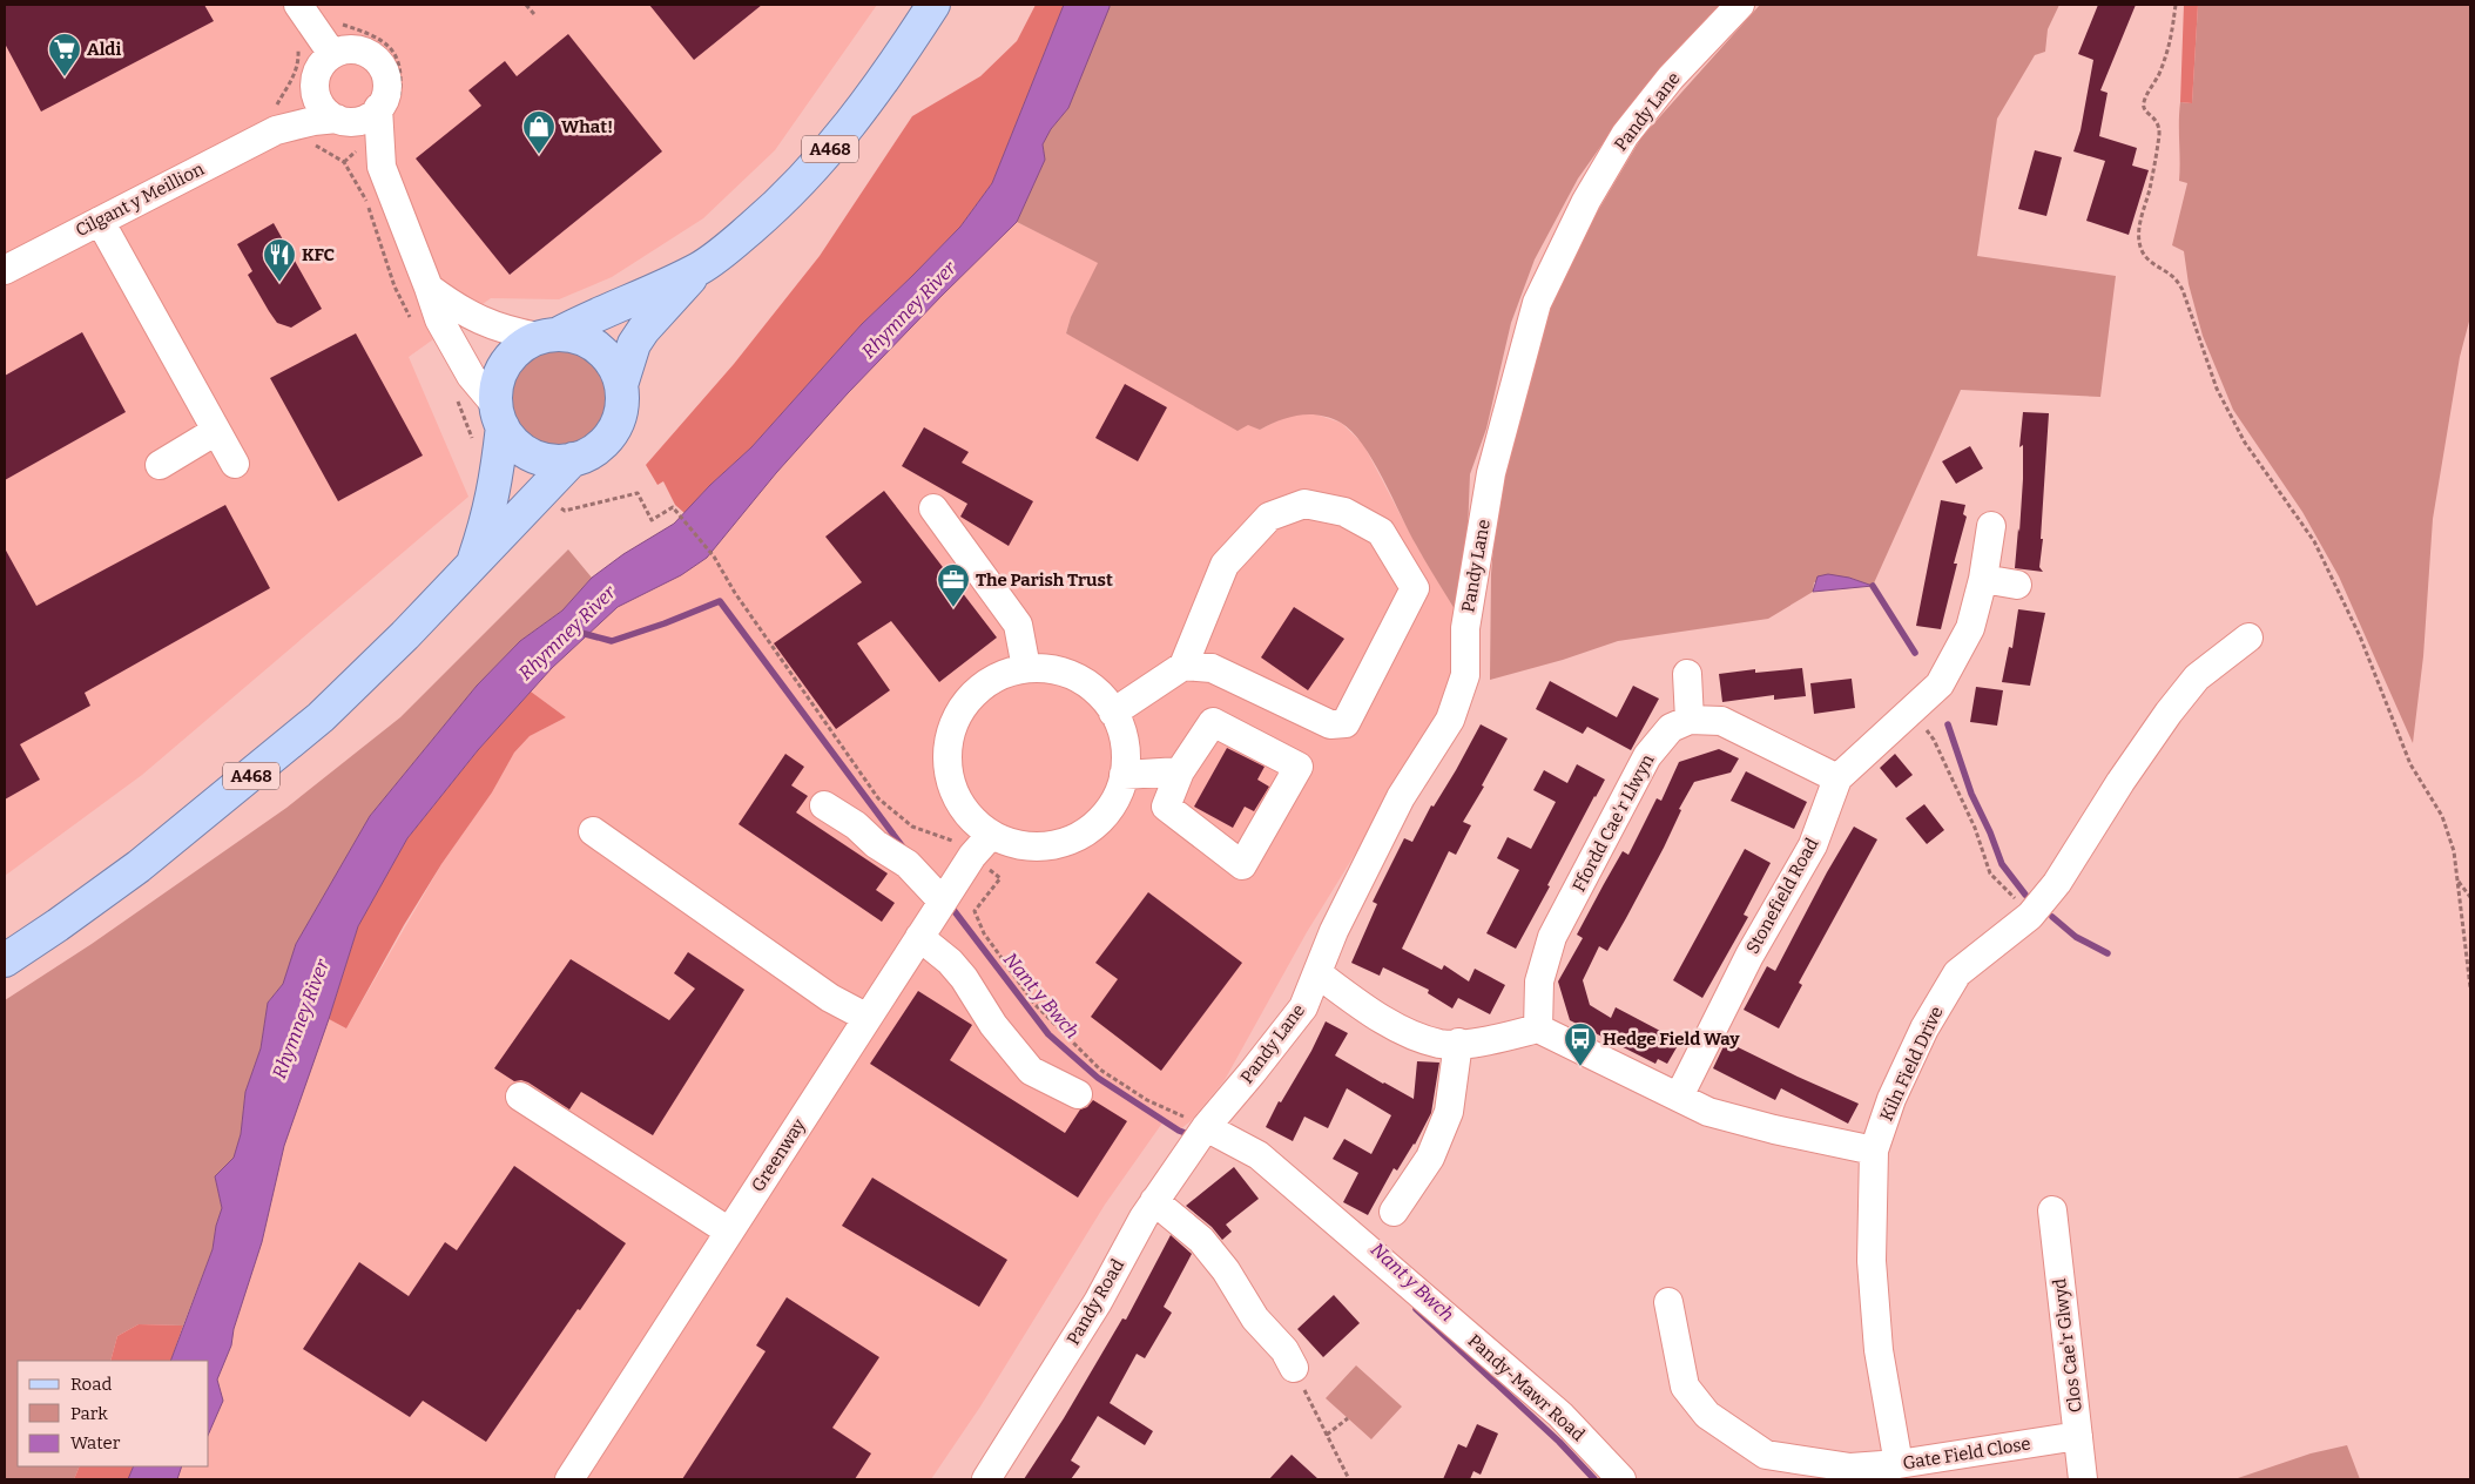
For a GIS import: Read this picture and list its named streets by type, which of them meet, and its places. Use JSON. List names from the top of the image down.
{
  "streets": {
    "main road": ["A468"],
    "street": [
      "Pandy Lane",
      "Cilgant y Meillion",
      "Ffordd Cae'r Llwyn",
      "Stonefield Road",
      "Kiln Field Drive",
      "Greenway",
      "Pandy Road",
      "Clos Cae'r Glwyd",
      "Pandy-Mawr Road",
      "Gate Field Close"
    ]
  },
  "crossings": [
    ["Pandy Lane", "Pandy Road"],
    ["Pandy Lane", "Pandy-Mawr Road"],
    ["Kiln Field Drive", "Gate Field Close"],
    ["Pandy Road", "Pandy-Mawr Road"],
    ["Clos Cae'r Glwyd", "Gate Field Close"]
  ],
  "water": ["Rhymney River", "Nant y Bwch"],
  "places": {
    "supermarket": ["Aldi"],
    "shop": ["What!"],
    "restaurant": ["KFC"],
    "office": ["The Parish Trust"],
    "bus stop": ["Hedge Field Way"]
  },
  "legend": ["Road", "Park", "Water"]
}
